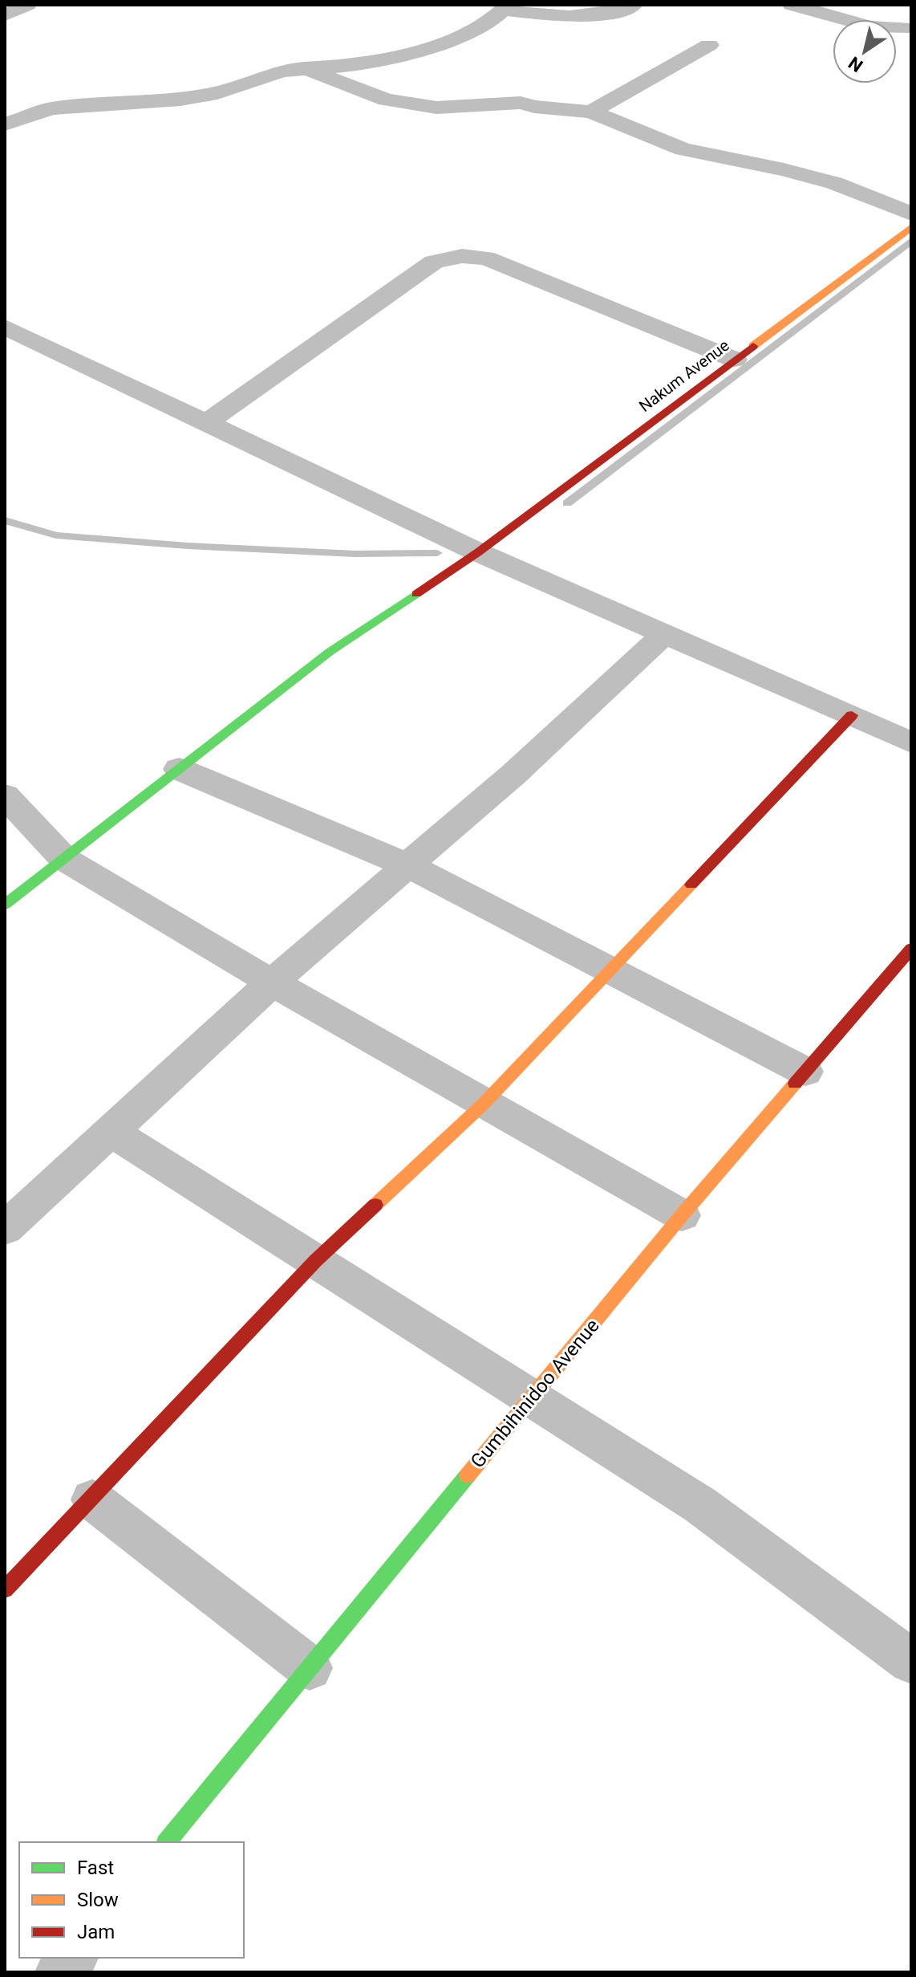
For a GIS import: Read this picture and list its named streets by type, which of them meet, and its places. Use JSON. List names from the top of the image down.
{
  "streets": {
    "street": ["Nakum Avenue", "Gumbihinidoo Avenue"]
  },
  "legend": ["Fast", "Slow", "Jam"],
  "north": "bottom left"
}
